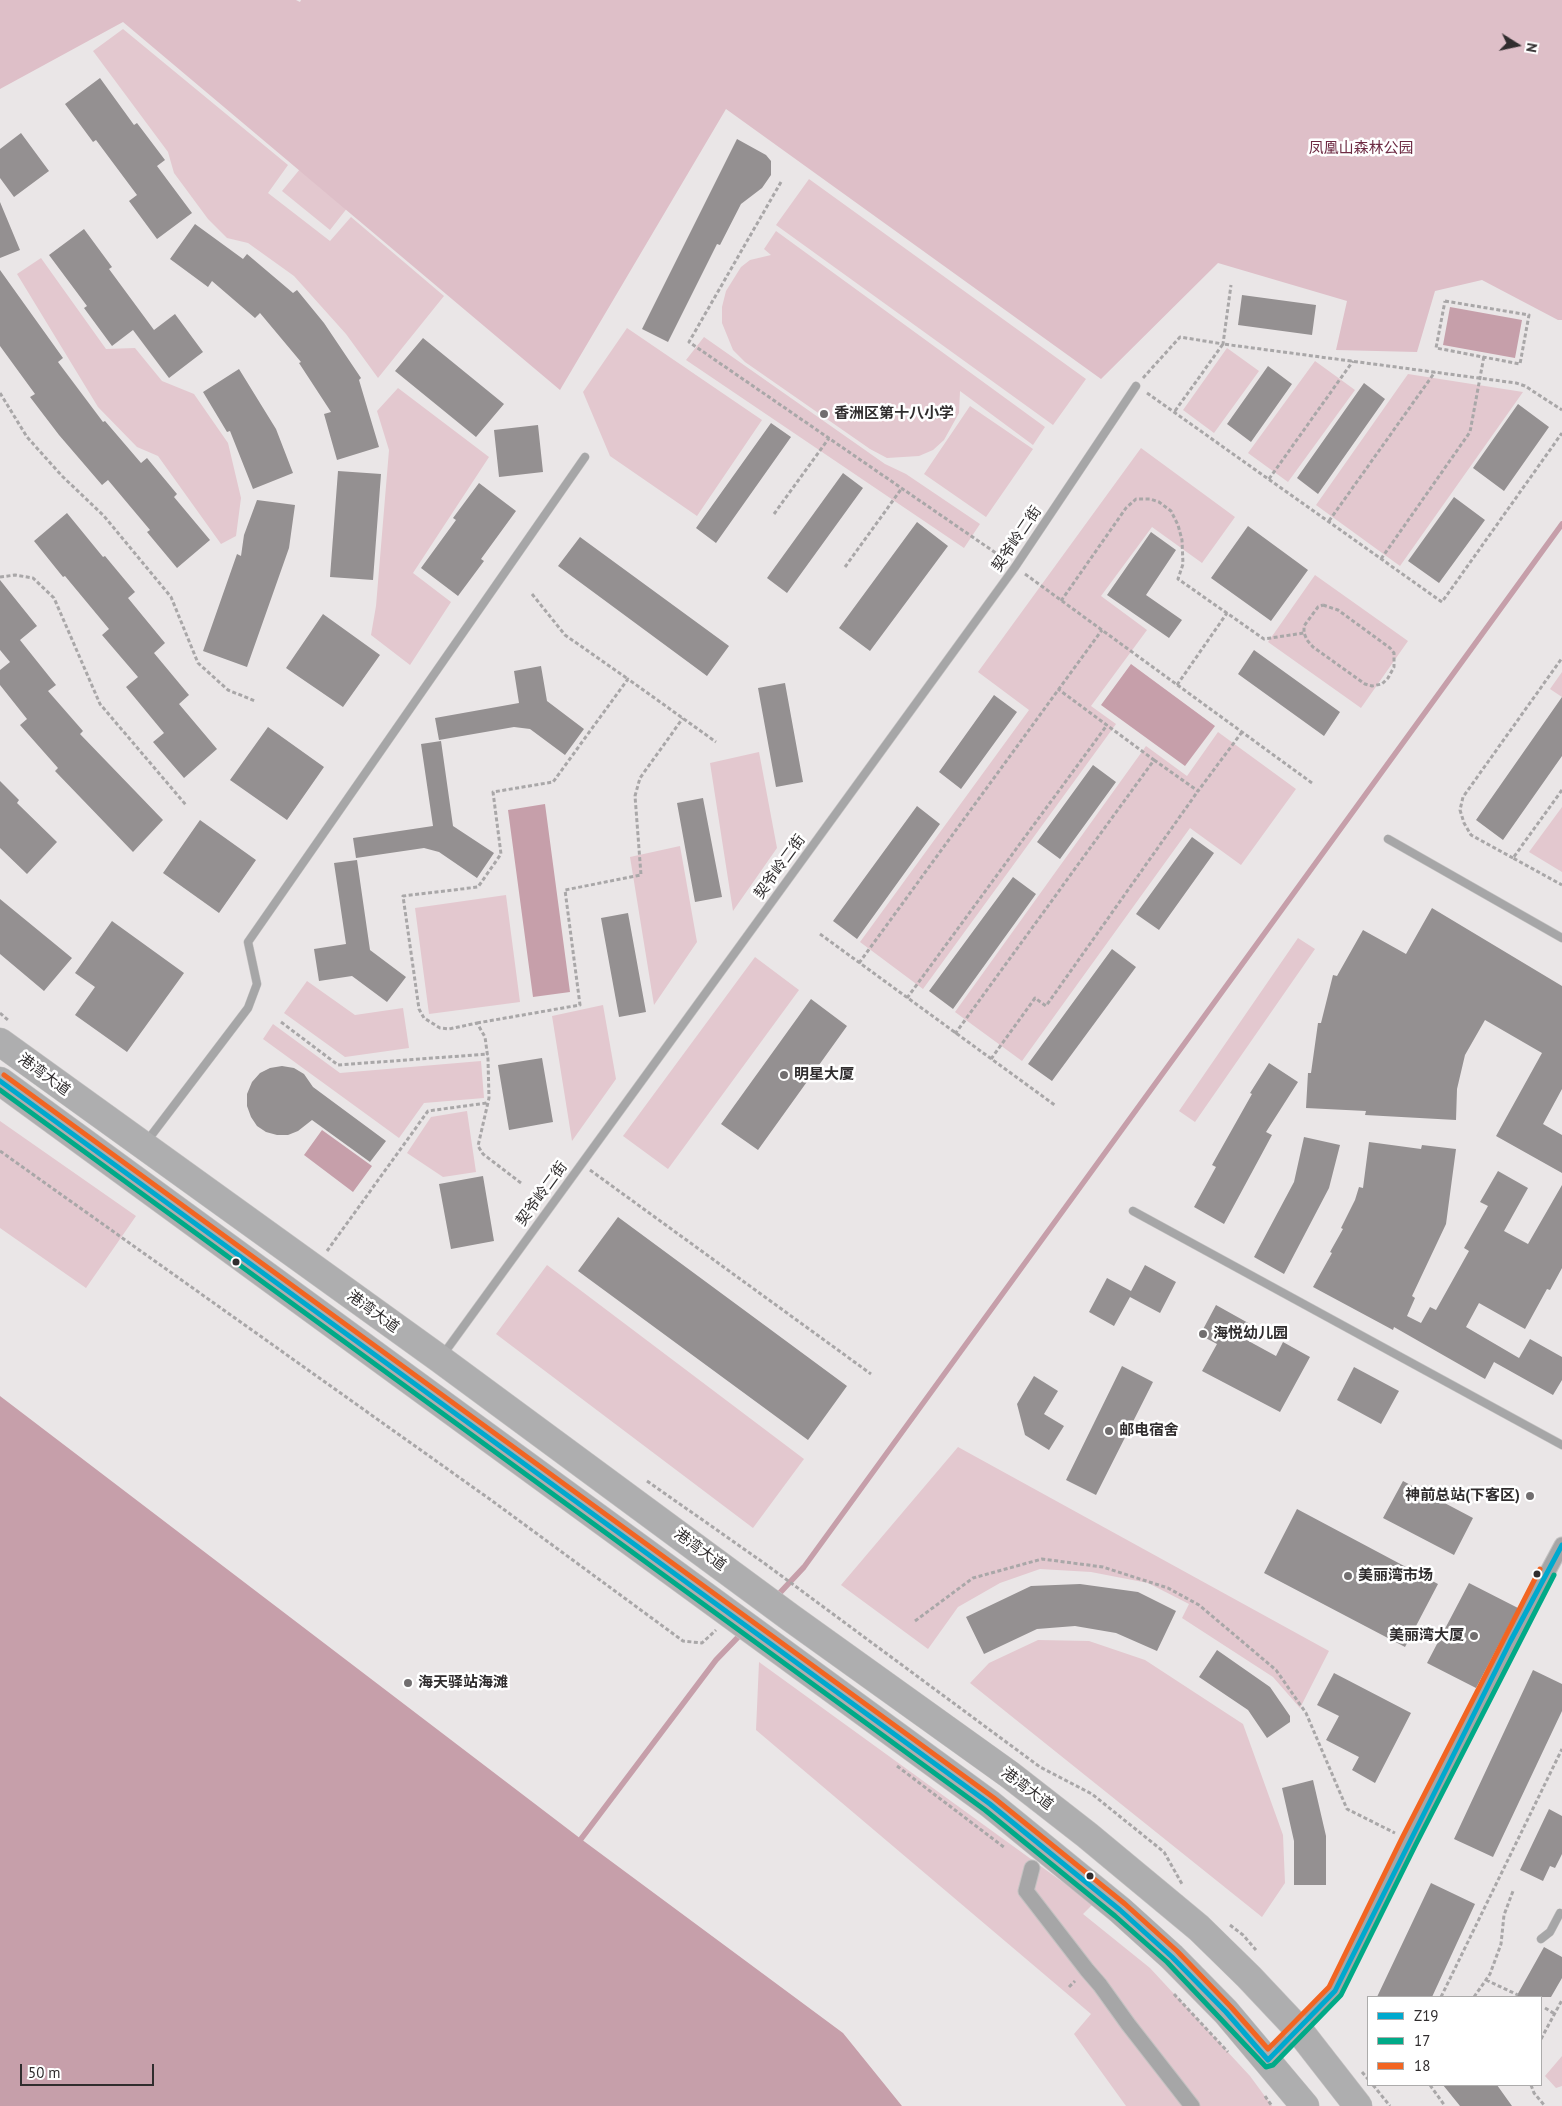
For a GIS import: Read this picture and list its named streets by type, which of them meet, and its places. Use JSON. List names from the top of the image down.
{
  "streets": {
    "highway": ["港湾大道"],
    "lane": ["契爷岭二街"]
  },
  "crossings": [
    ["契爷岭二街", "港湾大道"]
  ],
  "parks": ["凤凰山森林公园"],
  "places": [
    "香洲区第十八小学",
    "明星大厦",
    "海悦幼儿园",
    "邮电宿舍",
    "神前总站(下客区)",
    "美丽湾市场",
    "美丽湾大厦",
    "海天驿站海滩"
  ],
  "lines": ["transit line 18", "transit line Z19", "transit line 17"],
  "legend": ["Z19", "17", "18"],
  "scale_bar": "50 m",
  "north": "right"
}
